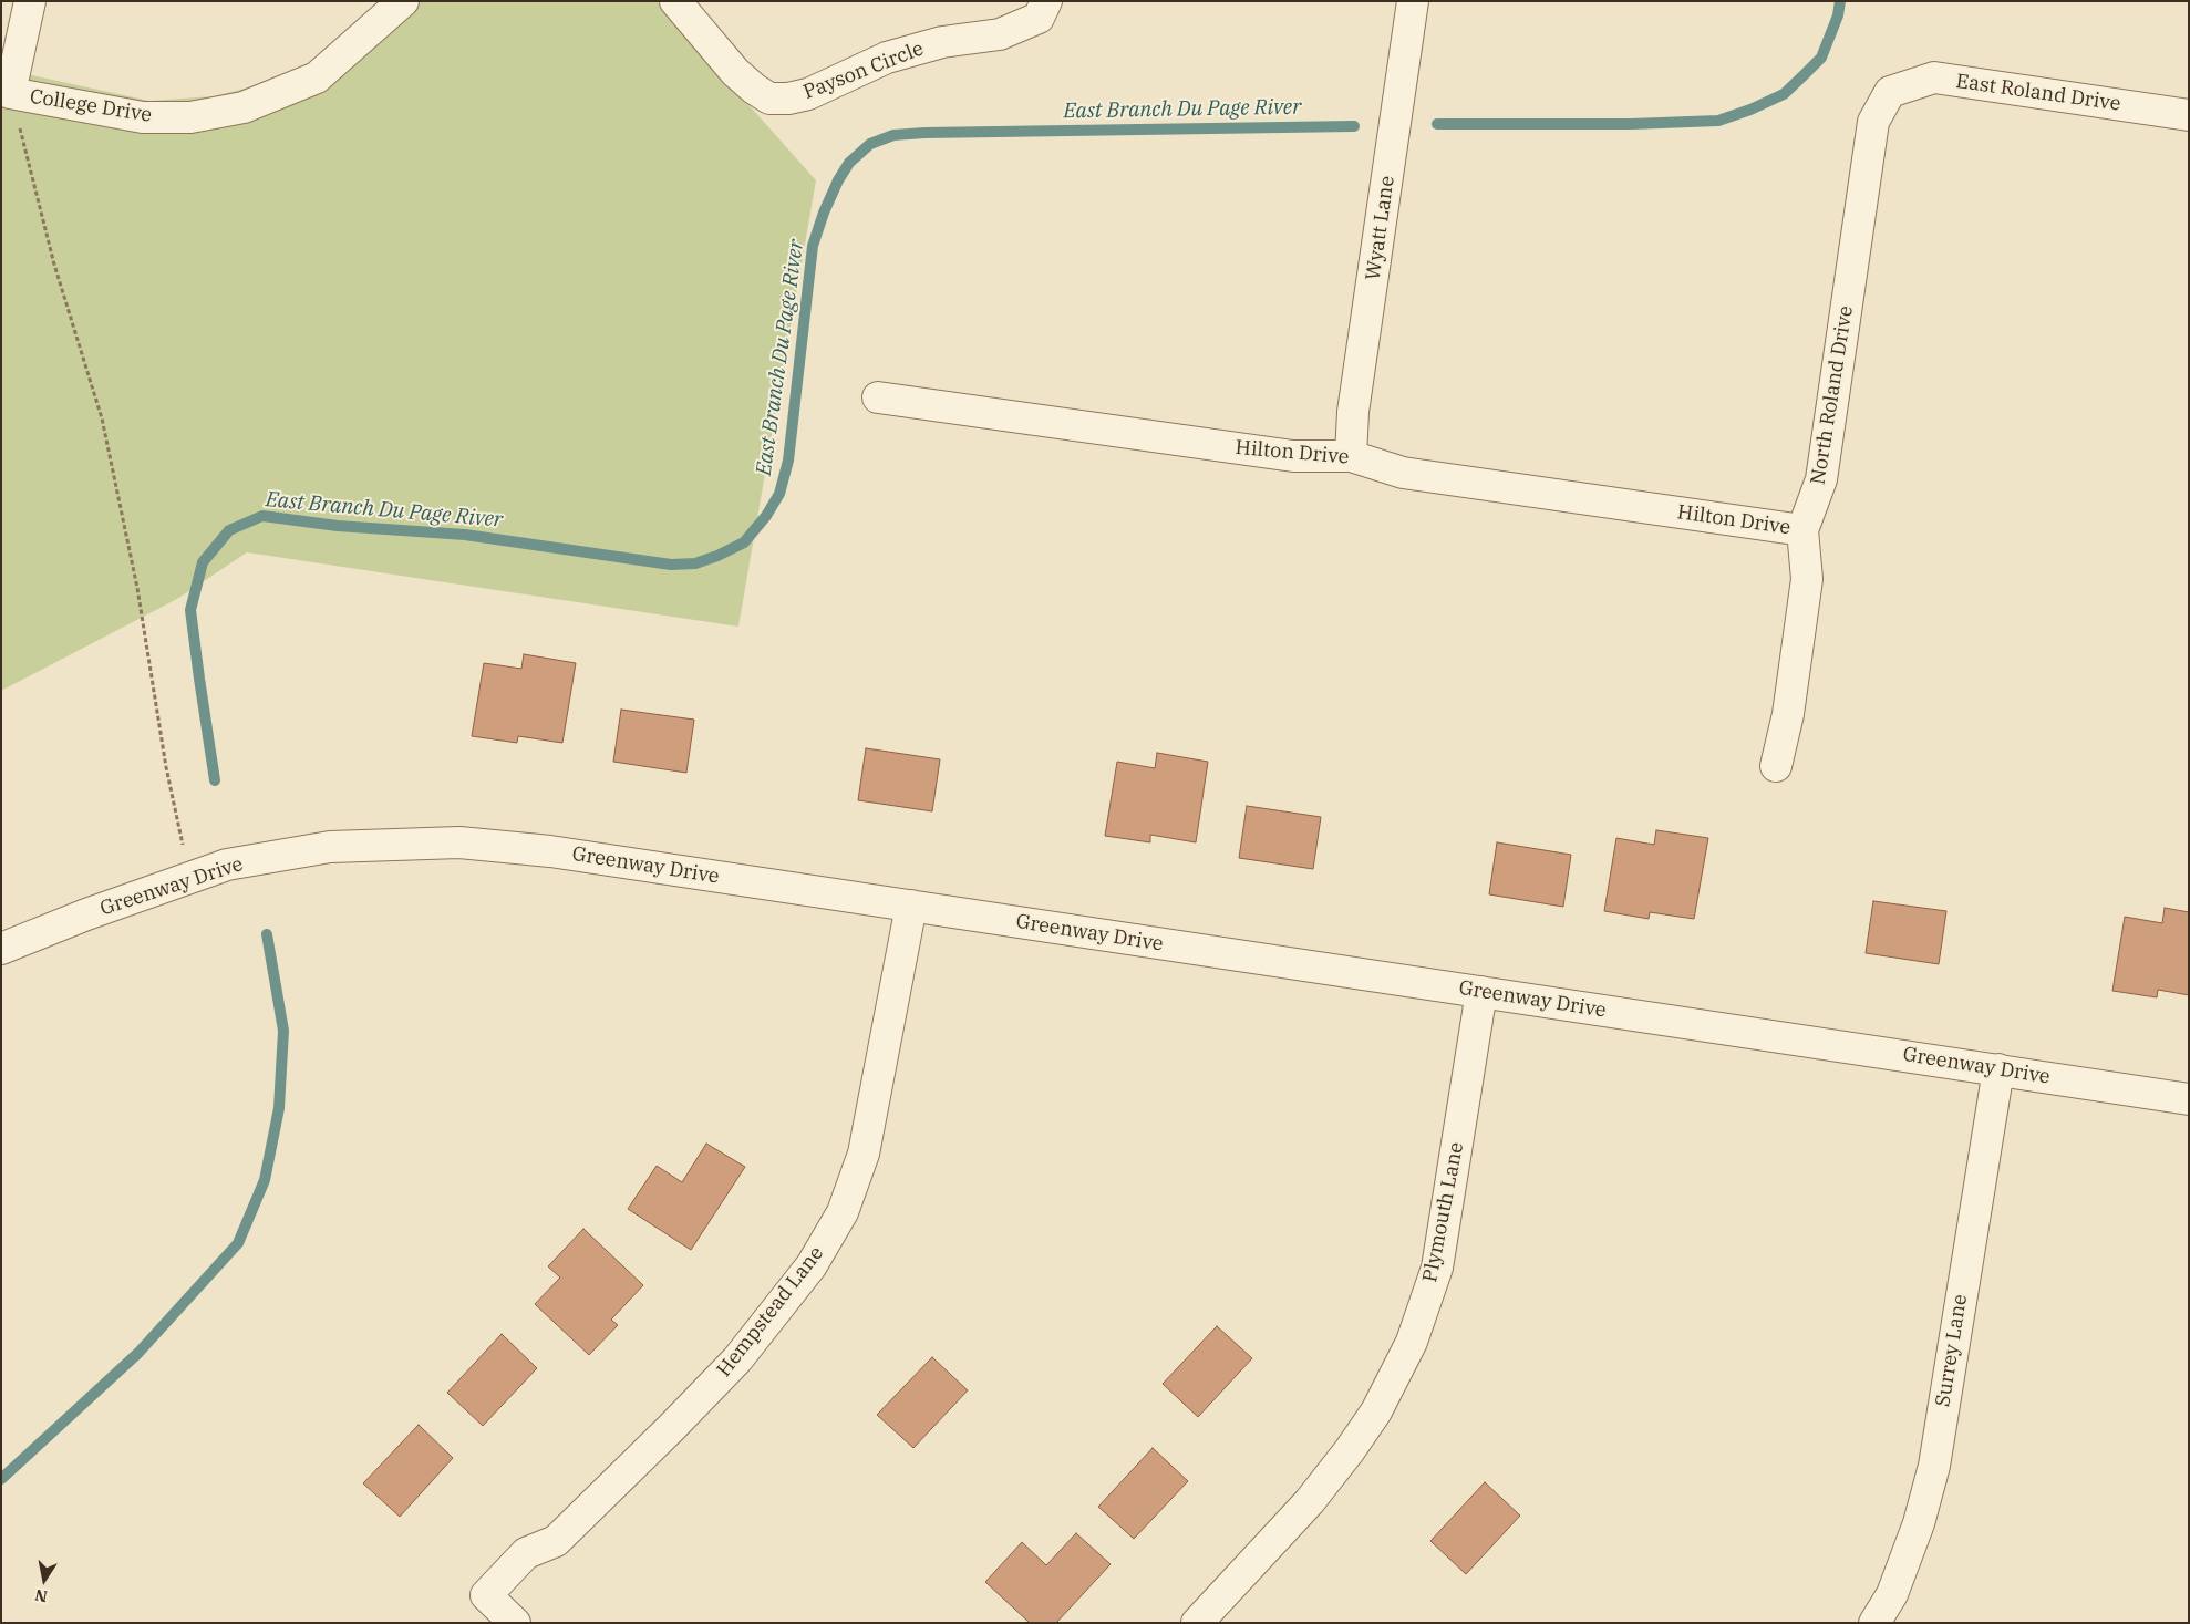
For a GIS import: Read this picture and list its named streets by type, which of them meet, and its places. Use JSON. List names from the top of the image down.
{
  "streets": {
    "street": [
      "Payson Circle",
      "East Roland Drive",
      "College Drive",
      "Wyatt Lane",
      "North Roland Drive",
      "Hilton Drive",
      "Greenway Drive",
      "Plymouth Lane",
      "Hempstead Lane",
      "Surrey Lane"
    ]
  },
  "crossings": [
    ["East Roland Drive", "North Roland Drive"],
    ["Wyatt Lane", "Hilton Drive"],
    ["North Roland Drive", "Hilton Drive"],
    ["Greenway Drive", "Plymouth Lane"],
    ["Greenway Drive", "Hempstead Lane"],
    ["Greenway Drive", "Surrey Lane"]
  ],
  "water": ["East Branch Du Page River"],
  "north": "bottom"
}
